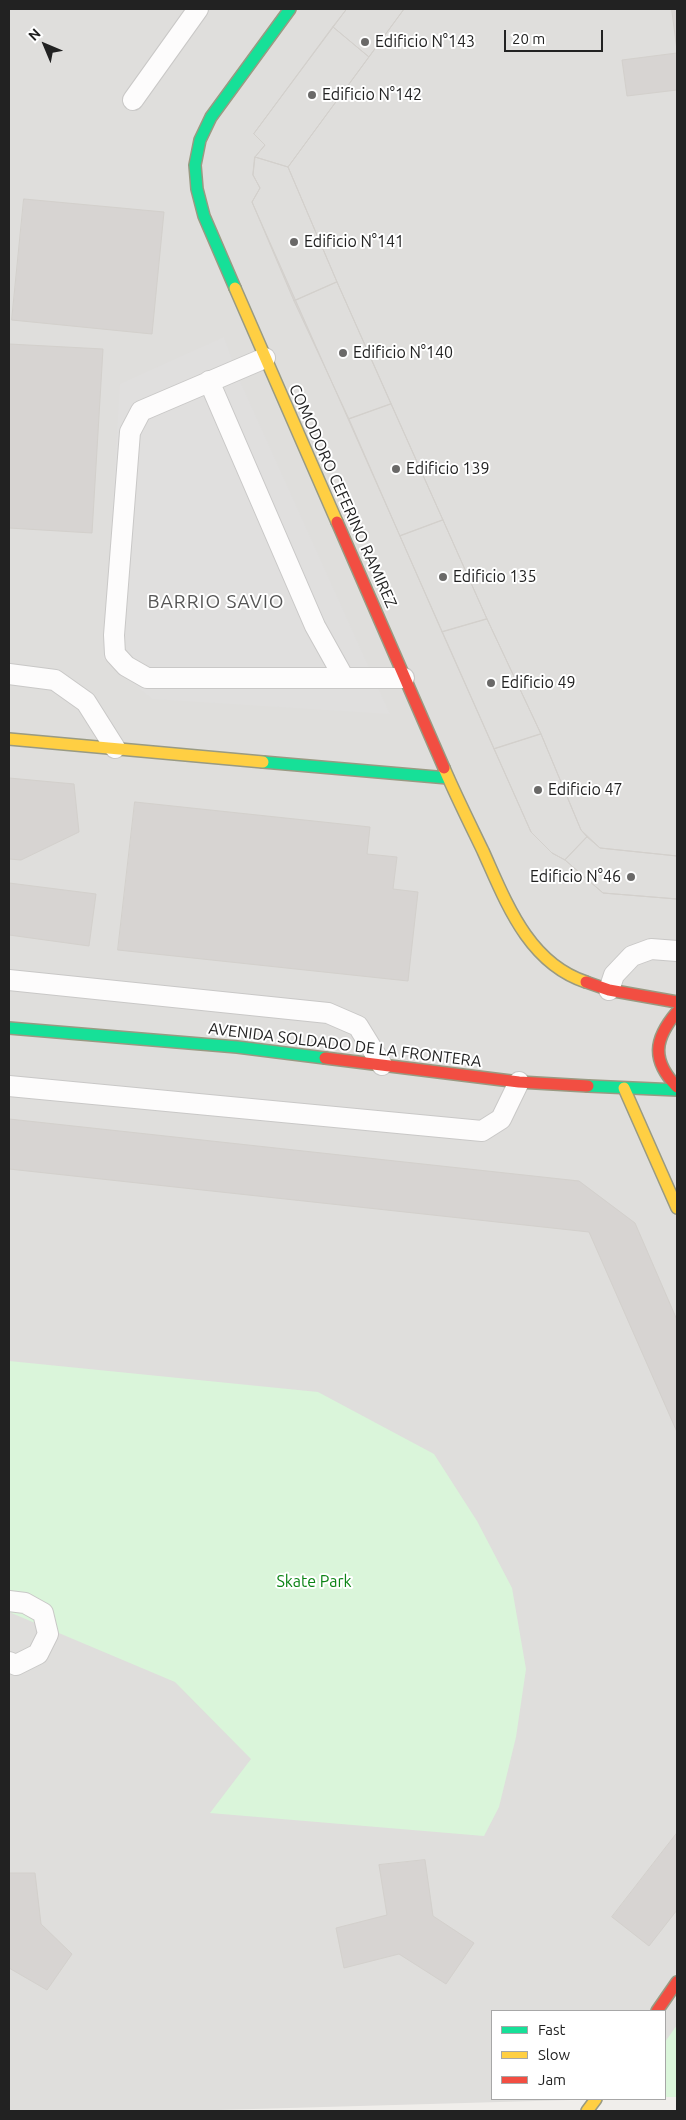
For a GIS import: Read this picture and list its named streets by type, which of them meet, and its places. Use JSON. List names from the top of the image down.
{
  "streets": {
    "street": ["COMODORO CEFERINO RAMIREZ", "AVENIDA SOLDADO DE LA FRONTERA"]
  },
  "districts": ["BARRIO SAVIO"],
  "parks": ["Skate Park"],
  "places": [
    "Edificio N°143",
    "Edificio N°142",
    "Edificio N°141",
    "Edificio N°140",
    "Edificio 139",
    "Edificio 135",
    "Edificio 49",
    "Edificio 47",
    "Edificio N°46"
  ],
  "legend": ["Fast", "Slow", "Jam"],
  "scale_bar": "20 m",
  "north": "top left"
}
